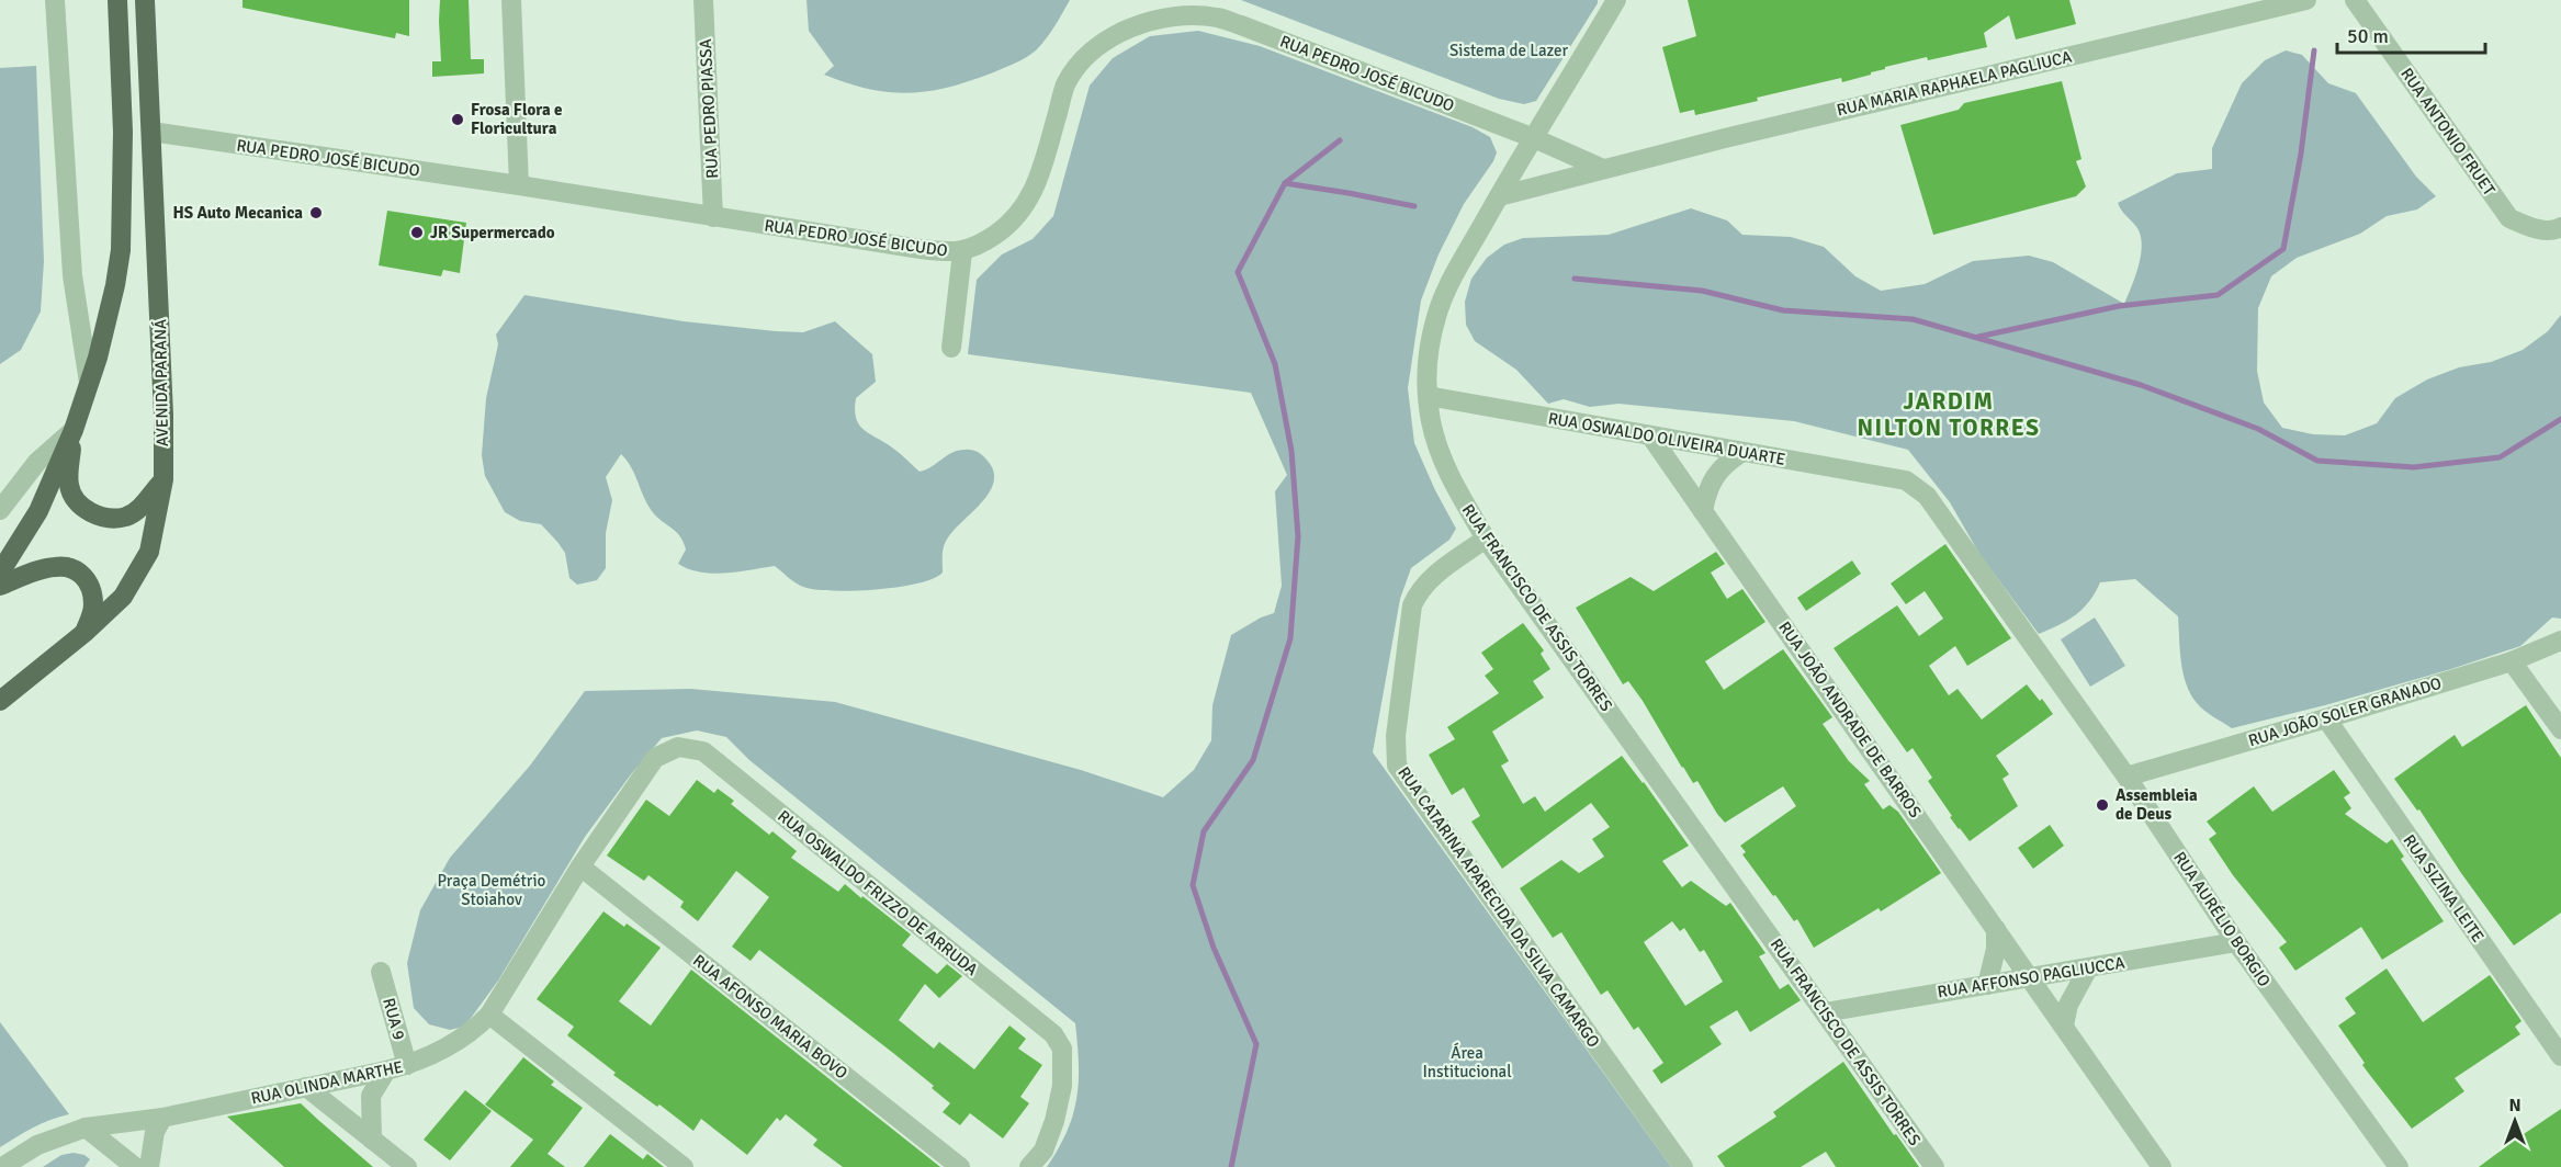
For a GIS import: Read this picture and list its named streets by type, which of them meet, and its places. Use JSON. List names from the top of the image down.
{
  "streets": {
    "main road": ["AVENIDA PARANÁ"],
    "street": [
      "RUA PEDRO JOSÉ BICUDO",
      "RUA MARIA RAPHAELA PAGLIUCA",
      "RUA PEDRO PIASSA",
      "RUA ANTONIO FRUET",
      "RUA OSWALDO OLIVEIRA DUARTE",
      "RUA FRANCISCO DE ASSIS TORRES",
      "RUA JOÃO SOLER GRANADO",
      "RUA JOÃO ANDRADE DE BARROS",
      "RUA SIZINA LEITE",
      "RUA OSWALDO FRIZZO DE ARRUDA",
      "RUA CATARINA APARECIDA DA SILVA CAMARGO",
      "RUA AURÉLIO BORGIO",
      "RUA AFFONSO PAGLIUCCA",
      "RUA AFONSO MARIA BOVO",
      "RUA 9",
      "RUA OLINDA MARTHE"
    ]
  },
  "crossings": [
    ["RUA PEDRO JOSÉ BICUDO", "RUA PEDRO PIASSA"],
    ["RUA PEDRO JOSÉ BICUDO", "AVENIDA PARANÁ"],
    ["RUA PEDRO JOSÉ BICUDO", "RUA FRANCISCO DE ASSIS TORRES"],
    ["RUA MARIA RAPHAELA PAGLIUCA", "RUA FRANCISCO DE ASSIS TORRES"],
    ["RUA OSWALDO OLIVEIRA DUARTE", "RUA FRANCISCO DE ASSIS TORRES"],
    ["RUA OSWALDO OLIVEIRA DUARTE", "RUA JOÃO ANDRADE DE BARROS"],
    ["RUA OSWALDO OLIVEIRA DUARTE", "RUA AURÉLIO BORGIO"],
    ["RUA FRANCISCO DE ASSIS TORRES", "RUA CATARINA APARECIDA DA SILVA CAMARGO"],
    ["RUA FRANCISCO DE ASSIS TORRES", "RUA AFFONSO PAGLIUCCA"],
    ["RUA JOÃO SOLER GRANADO", "RUA SIZINA LEITE"],
    ["RUA JOÃO SOLER GRANADO", "RUA AURÉLIO BORGIO"],
    ["RUA JOÃO ANDRADE DE BARROS", "RUA AFFONSO PAGLIUCCA"],
    ["RUA OSWALDO FRIZZO DE ARRUDA", "RUA OLINDA MARTHE"],
    ["RUA AURÉLIO BORGIO", "RUA AFFONSO PAGLIUCCA"],
    ["RUA AFONSO MARIA BOVO", "RUA OLINDA MARTHE"],
    ["RUA 9", "RUA OLINDA MARTHE"]
  ],
  "districts": ["JARDIM NILTON TORRES"],
  "parks": ["Sistema de Lazer", "Praça Demétrio Stoiahov", "Área Institucional"],
  "places": [
    "Frosa Flora e Floricultura",
    "HS Auto Mecanica",
    "JR Supermercado",
    "Assembleia de Deus"
  ],
  "scale_bar": "50 m",
  "north": "top"
}
